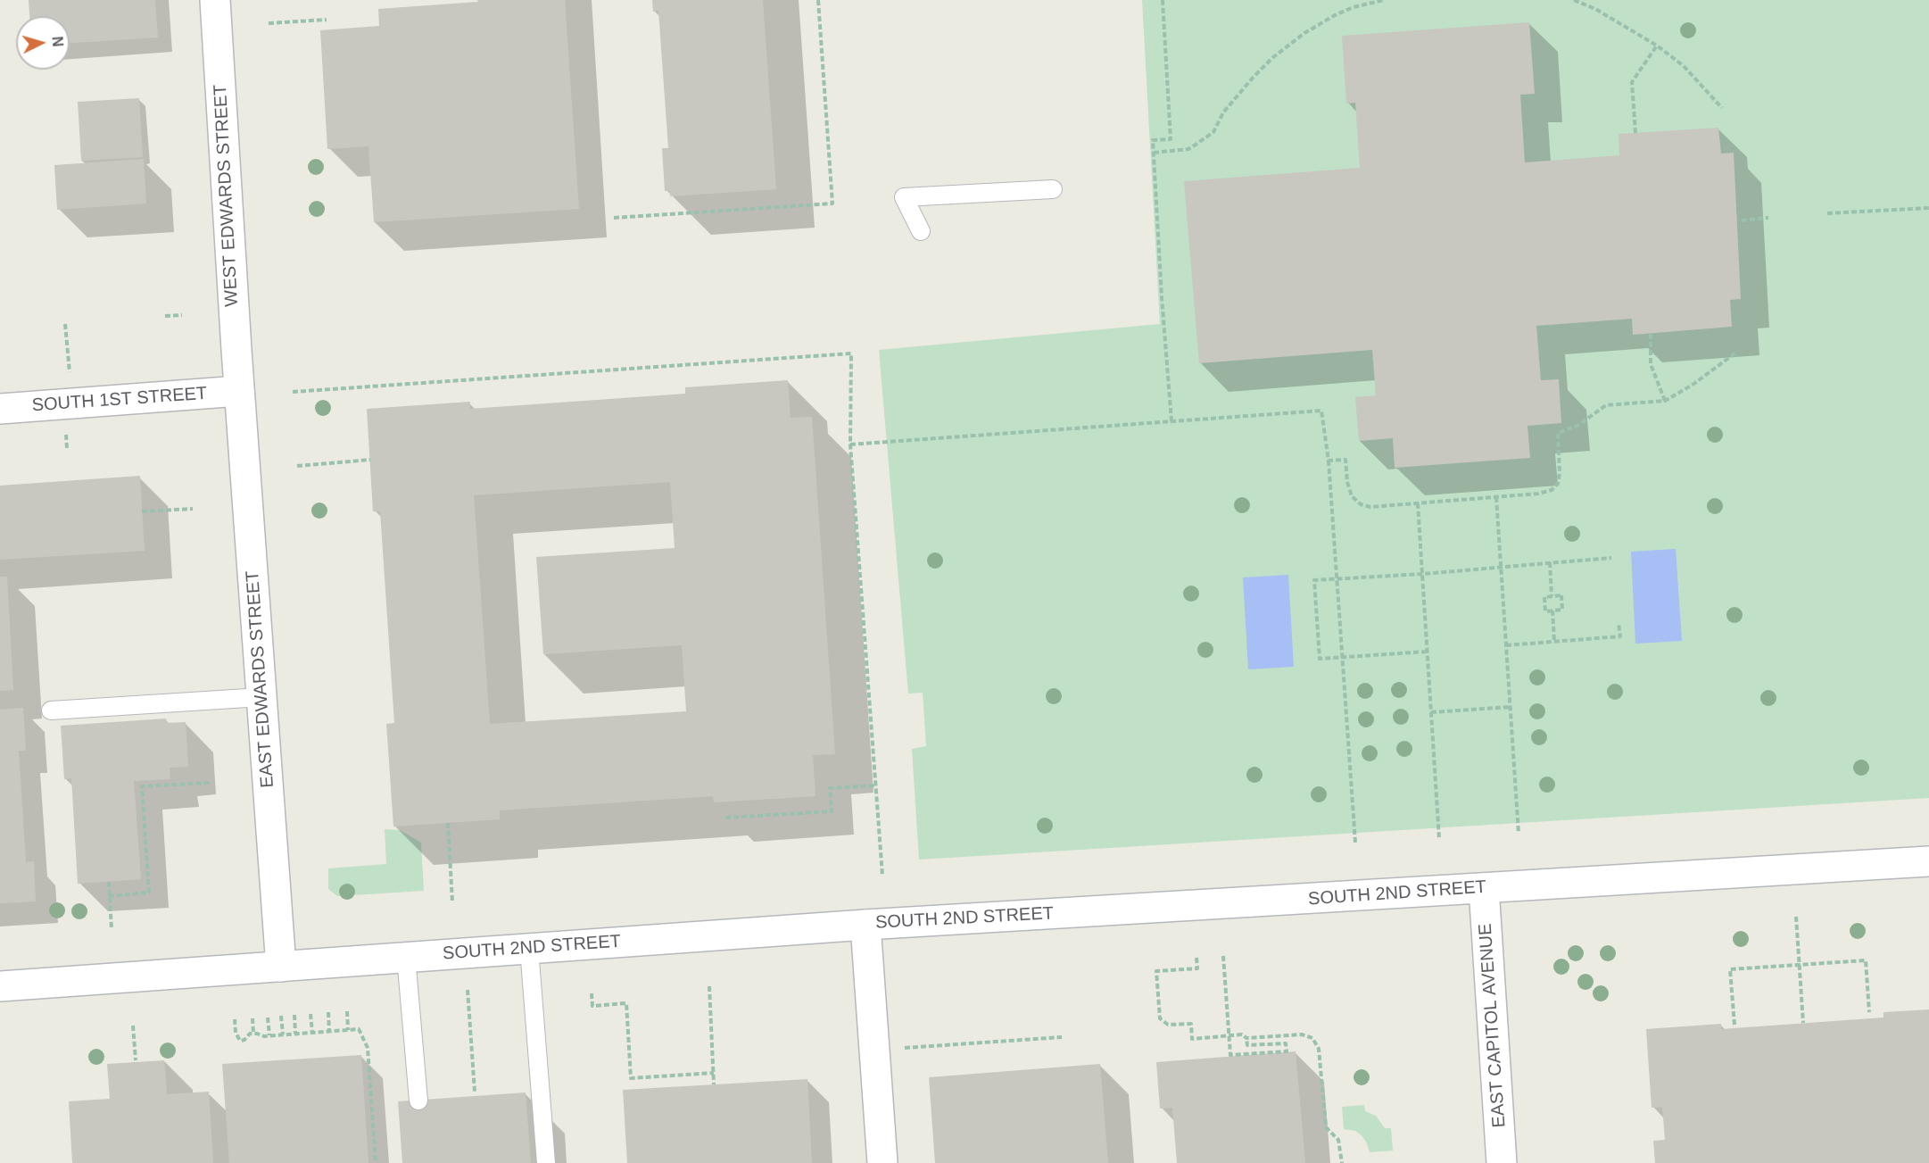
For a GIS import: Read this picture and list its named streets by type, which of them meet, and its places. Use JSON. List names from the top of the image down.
{
  "streets": {
    "main road": [
      "WEST EDWARDS STREET",
      "SOUTH 1ST STREET",
      "EAST EDWARDS STREET",
      "SOUTH 2ND STREET",
      "EAST CAPITOL AVENUE"
    ]
  },
  "crossings": [
    ["WEST EDWARDS STREET", "SOUTH 1ST STREET"],
    ["WEST EDWARDS STREET", "EAST EDWARDS STREET"],
    ["SOUTH 1ST STREET", "EAST EDWARDS STREET"],
    ["EAST EDWARDS STREET", "SOUTH 2ND STREET"],
    ["SOUTH 2ND STREET", "EAST CAPITOL AVENUE"]
  ],
  "north": "right"
}
